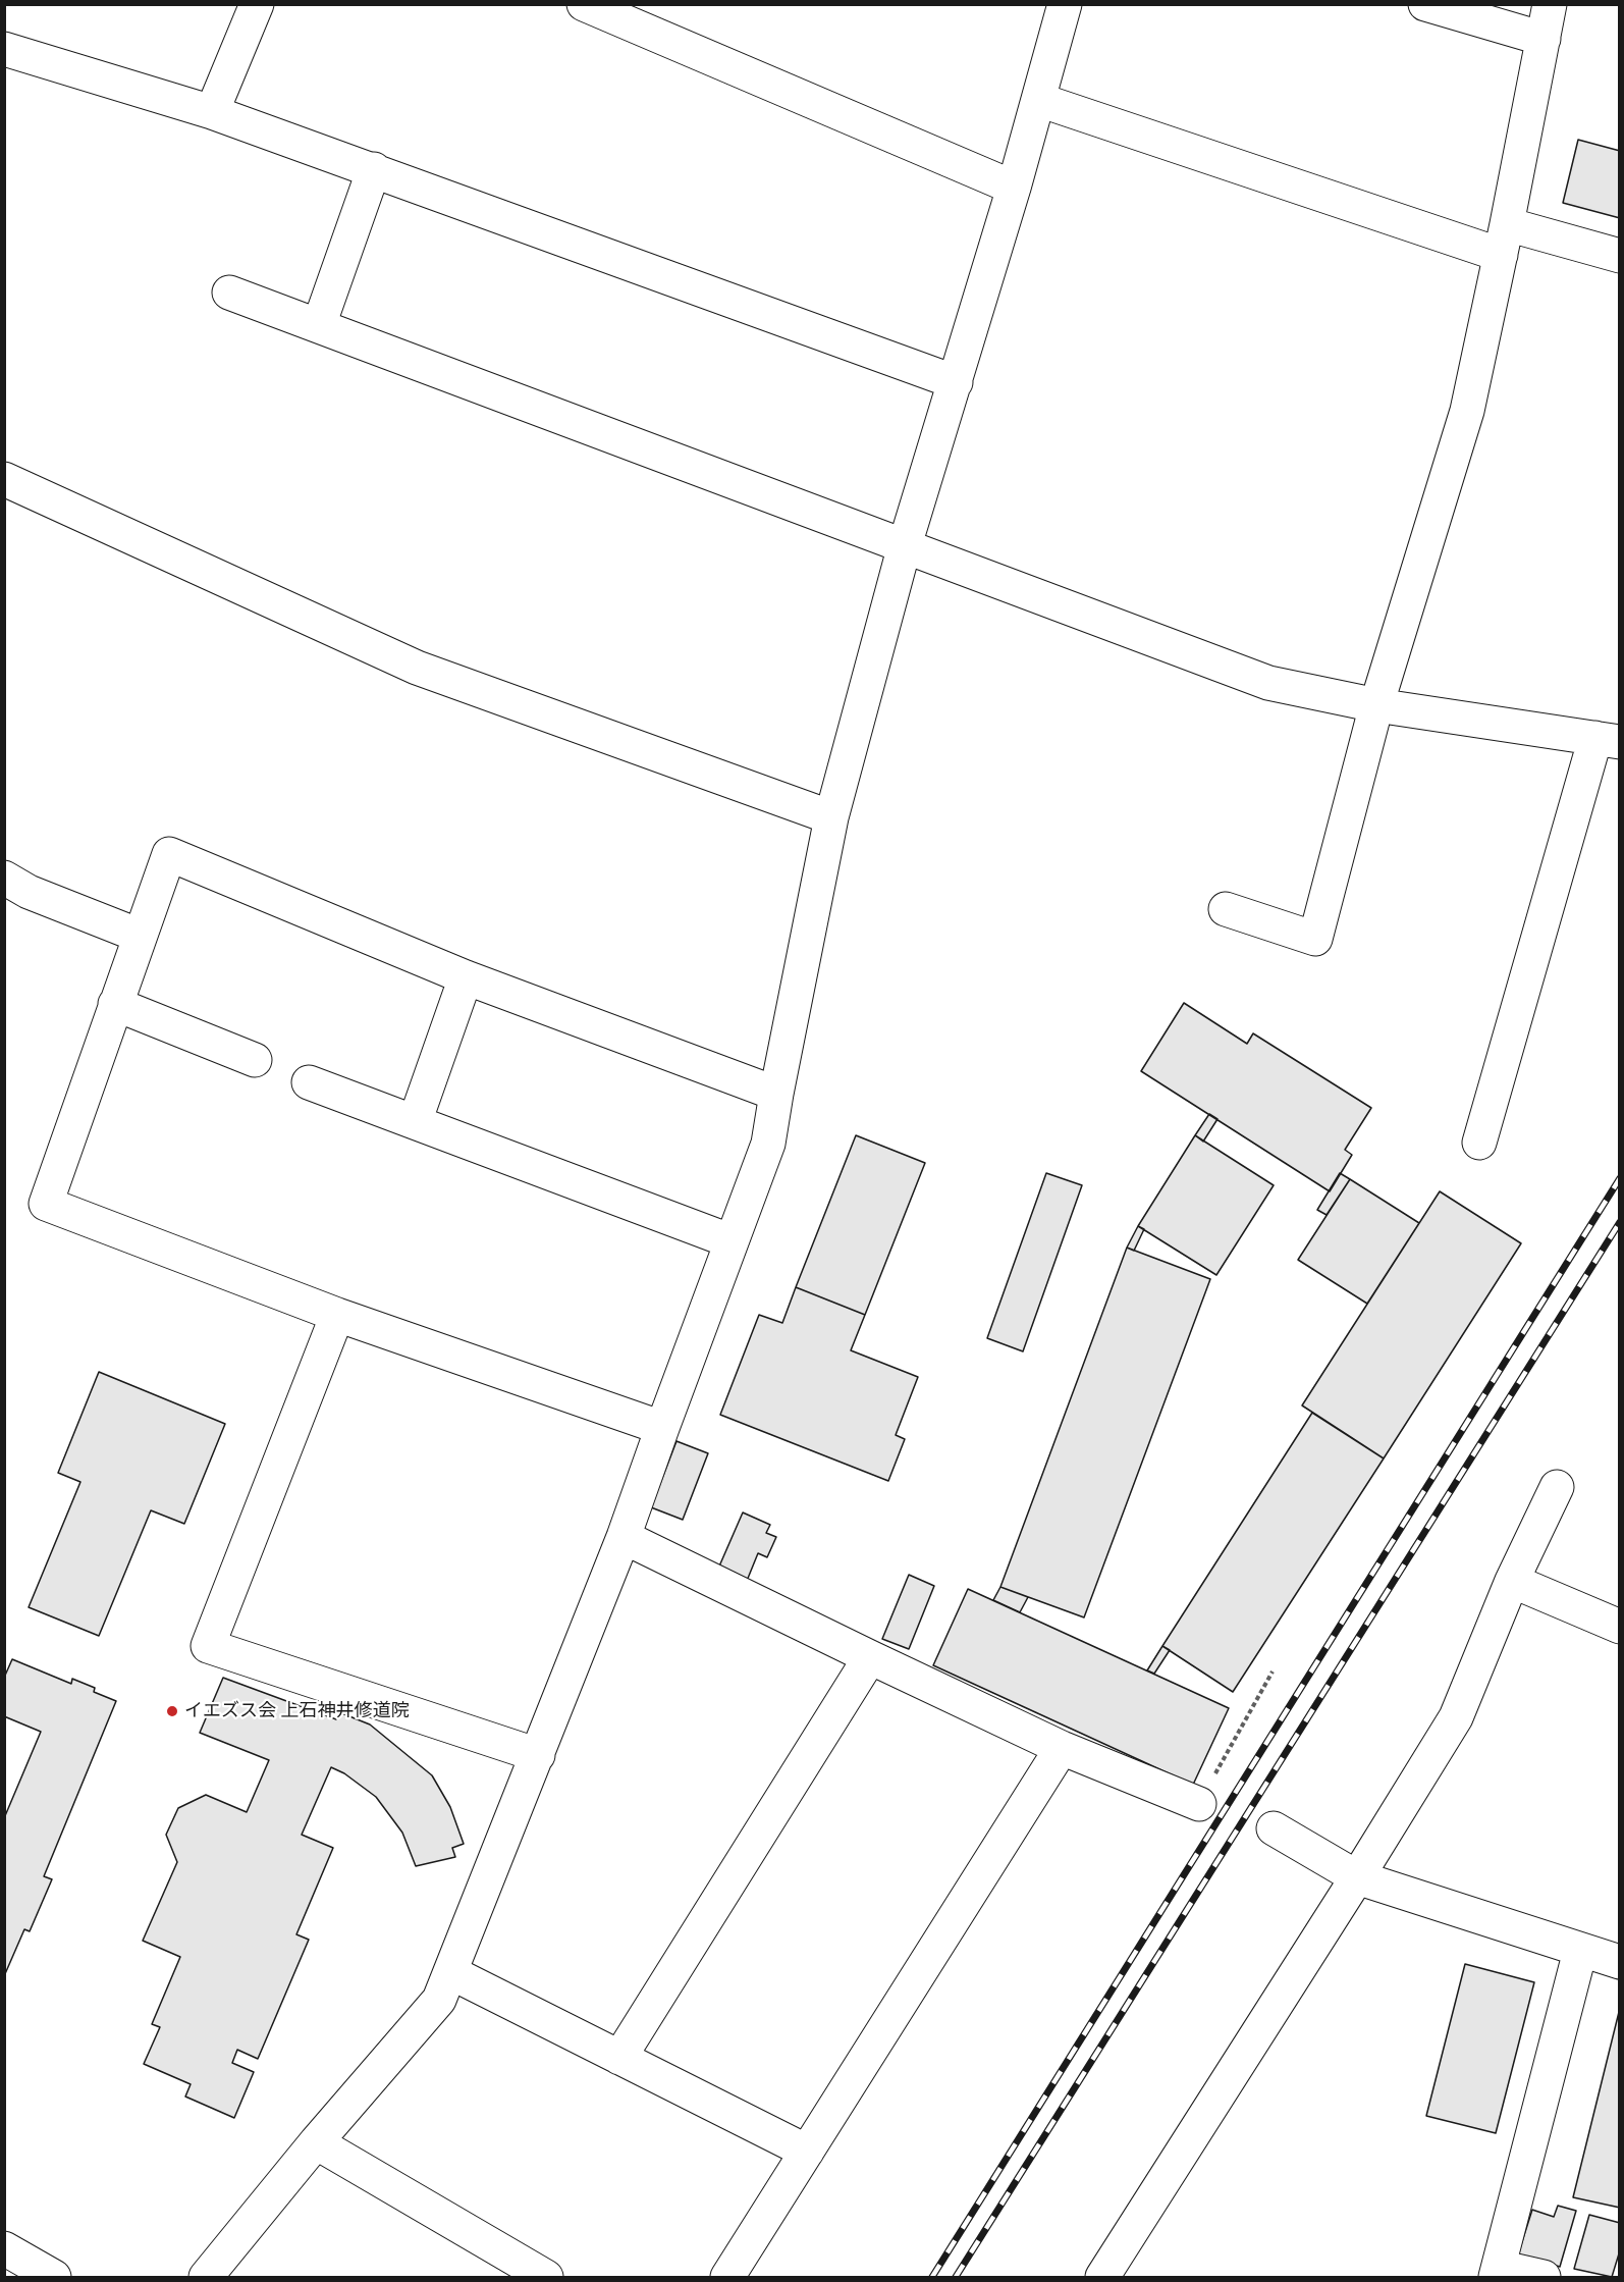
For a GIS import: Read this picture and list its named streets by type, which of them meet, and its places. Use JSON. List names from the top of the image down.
{
  "places": ["イエズス会 上石神井修道院"]
}
